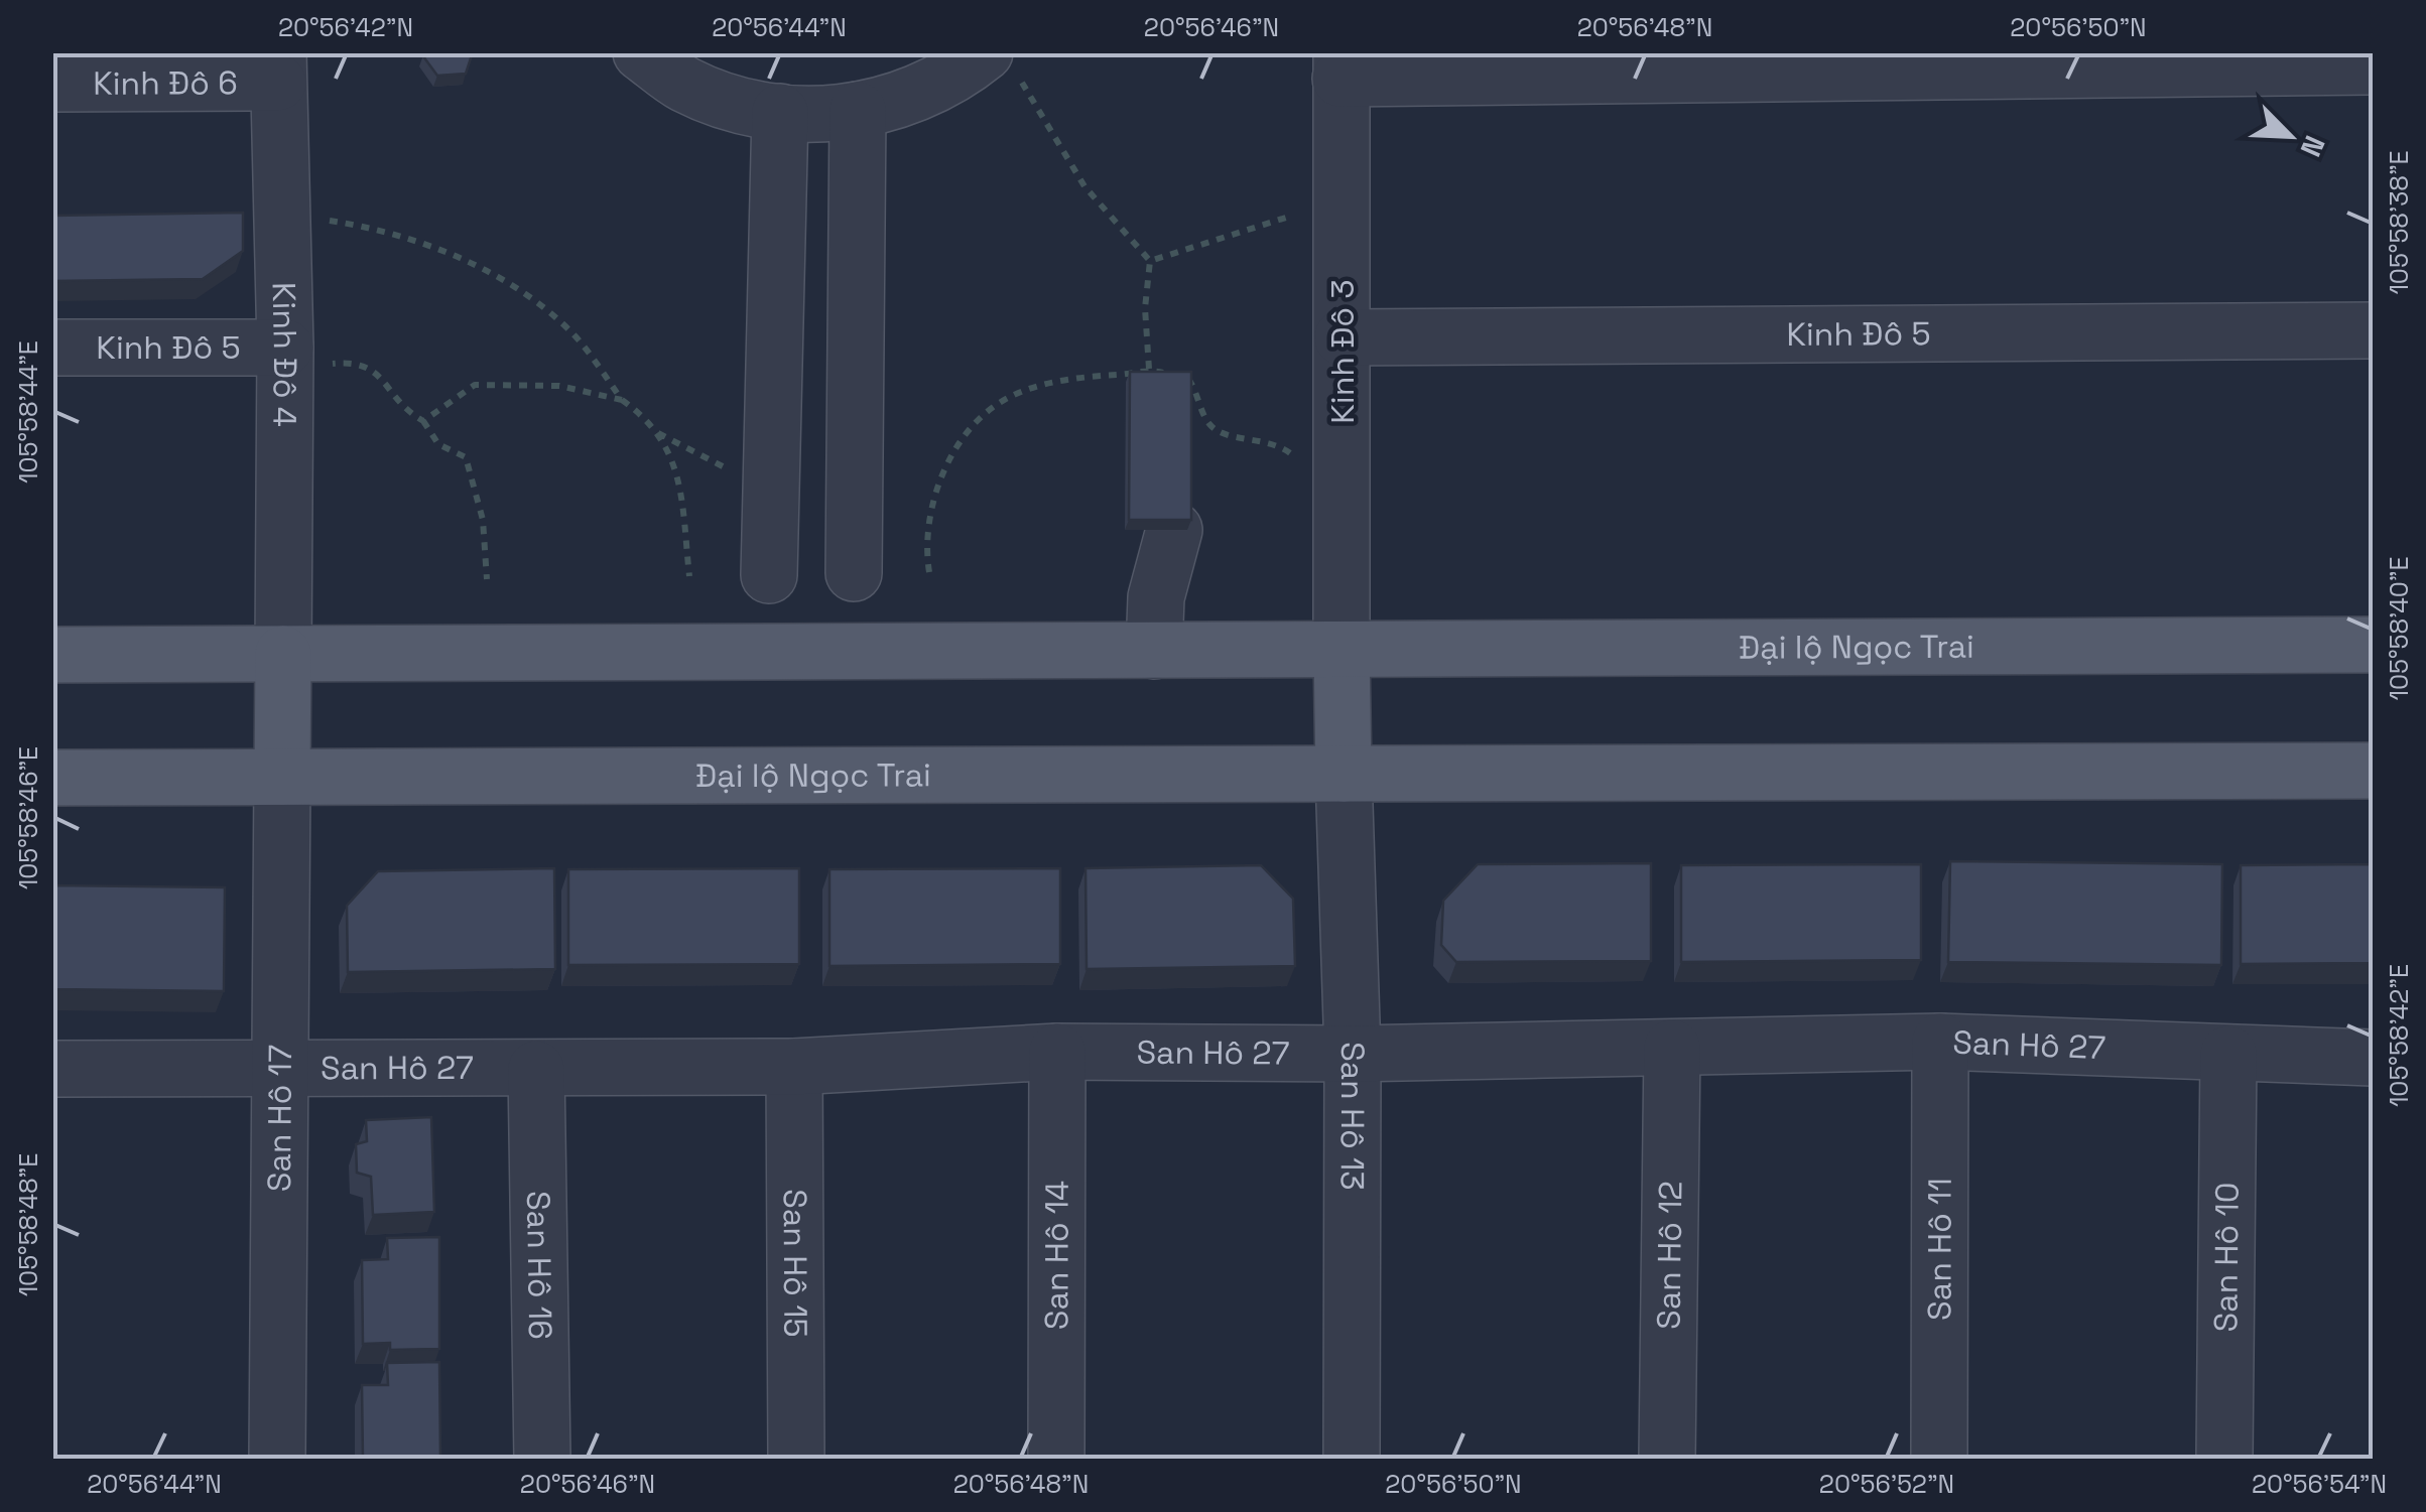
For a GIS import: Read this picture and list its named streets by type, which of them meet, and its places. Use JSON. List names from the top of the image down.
{
  "streets": {
    "main road": ["Đại lộ Ngọc Trai"],
    "street": [
      "Kinh Đô 6",
      "Kinh Đô 5",
      "Kinh Đô 3",
      "Kinh Đô 4",
      "San Hô 27",
      "San Hô 13",
      "San Hô 17",
      "San Hô 11",
      "San Hô 12",
      "San Hô 14",
      "San Hô 10",
      "San Hô 15",
      "San Hô 16"
    ]
  },
  "crossings": [
    ["Kinh Đô 6", "Kinh Đô 4"],
    ["Kinh Đô 5", "Kinh Đô 3"],
    ["Kinh Đô 5", "Kinh Đô 4"],
    ["Kinh Đô 3", "Đại lộ Ngọc Trai"],
    ["Kinh Đô 4", "Đại lộ Ngọc Trai"],
    ["Đại lộ Ngọc Trai", "San Hô 13"],
    ["Đại lộ Ngọc Trai", "San Hô 17"],
    ["San Hô 27", "San Hô 13"],
    ["San Hô 27", "San Hô 17"],
    ["San Hô 27", "San Hô 11"],
    ["San Hô 27", "San Hô 12"],
    ["San Hô 27", "San Hô 14"],
    ["San Hô 27", "San Hô 10"],
    ["San Hô 27", "San Hô 15"],
    ["San Hô 27", "San Hô 16"]
  ],
  "north": "bottom right",
  "coordinates": [
    "20°56'42\"N",
    "20°56'44\"N",
    "20°56'46\"N",
    "20°56'48\"N",
    "20°56'50\"N",
    "105°58'38\"E",
    "105°58'44\"E",
    "105°58'40\"E",
    "105°58'46\"E",
    "105°58'42\"E",
    "105°58'48\"E",
    "20°56'52\"N",
    "20°56'54\"N"
  ]
}
